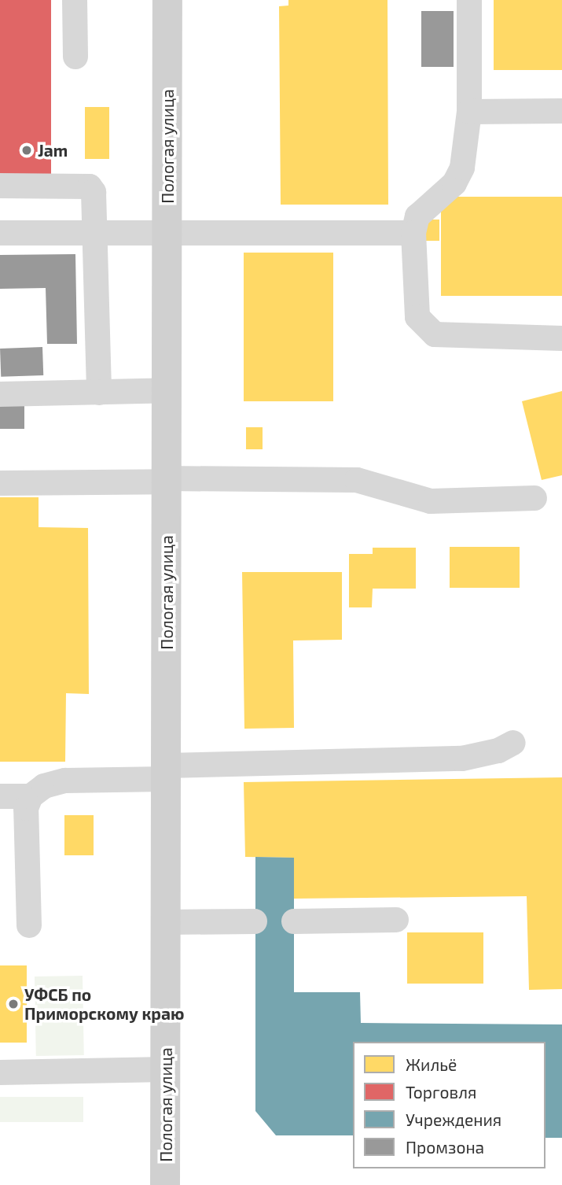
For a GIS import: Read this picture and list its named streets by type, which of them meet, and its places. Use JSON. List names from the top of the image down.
{
  "streets": {
    "main road": ["Пологая улица"]
  },
  "places": ["Jam", "УФСБ по Приморскому краю"],
  "legend": [
    "Жильё",
    "Торговля",
    "Учреждения",
    "Промзона"
  ]
}
